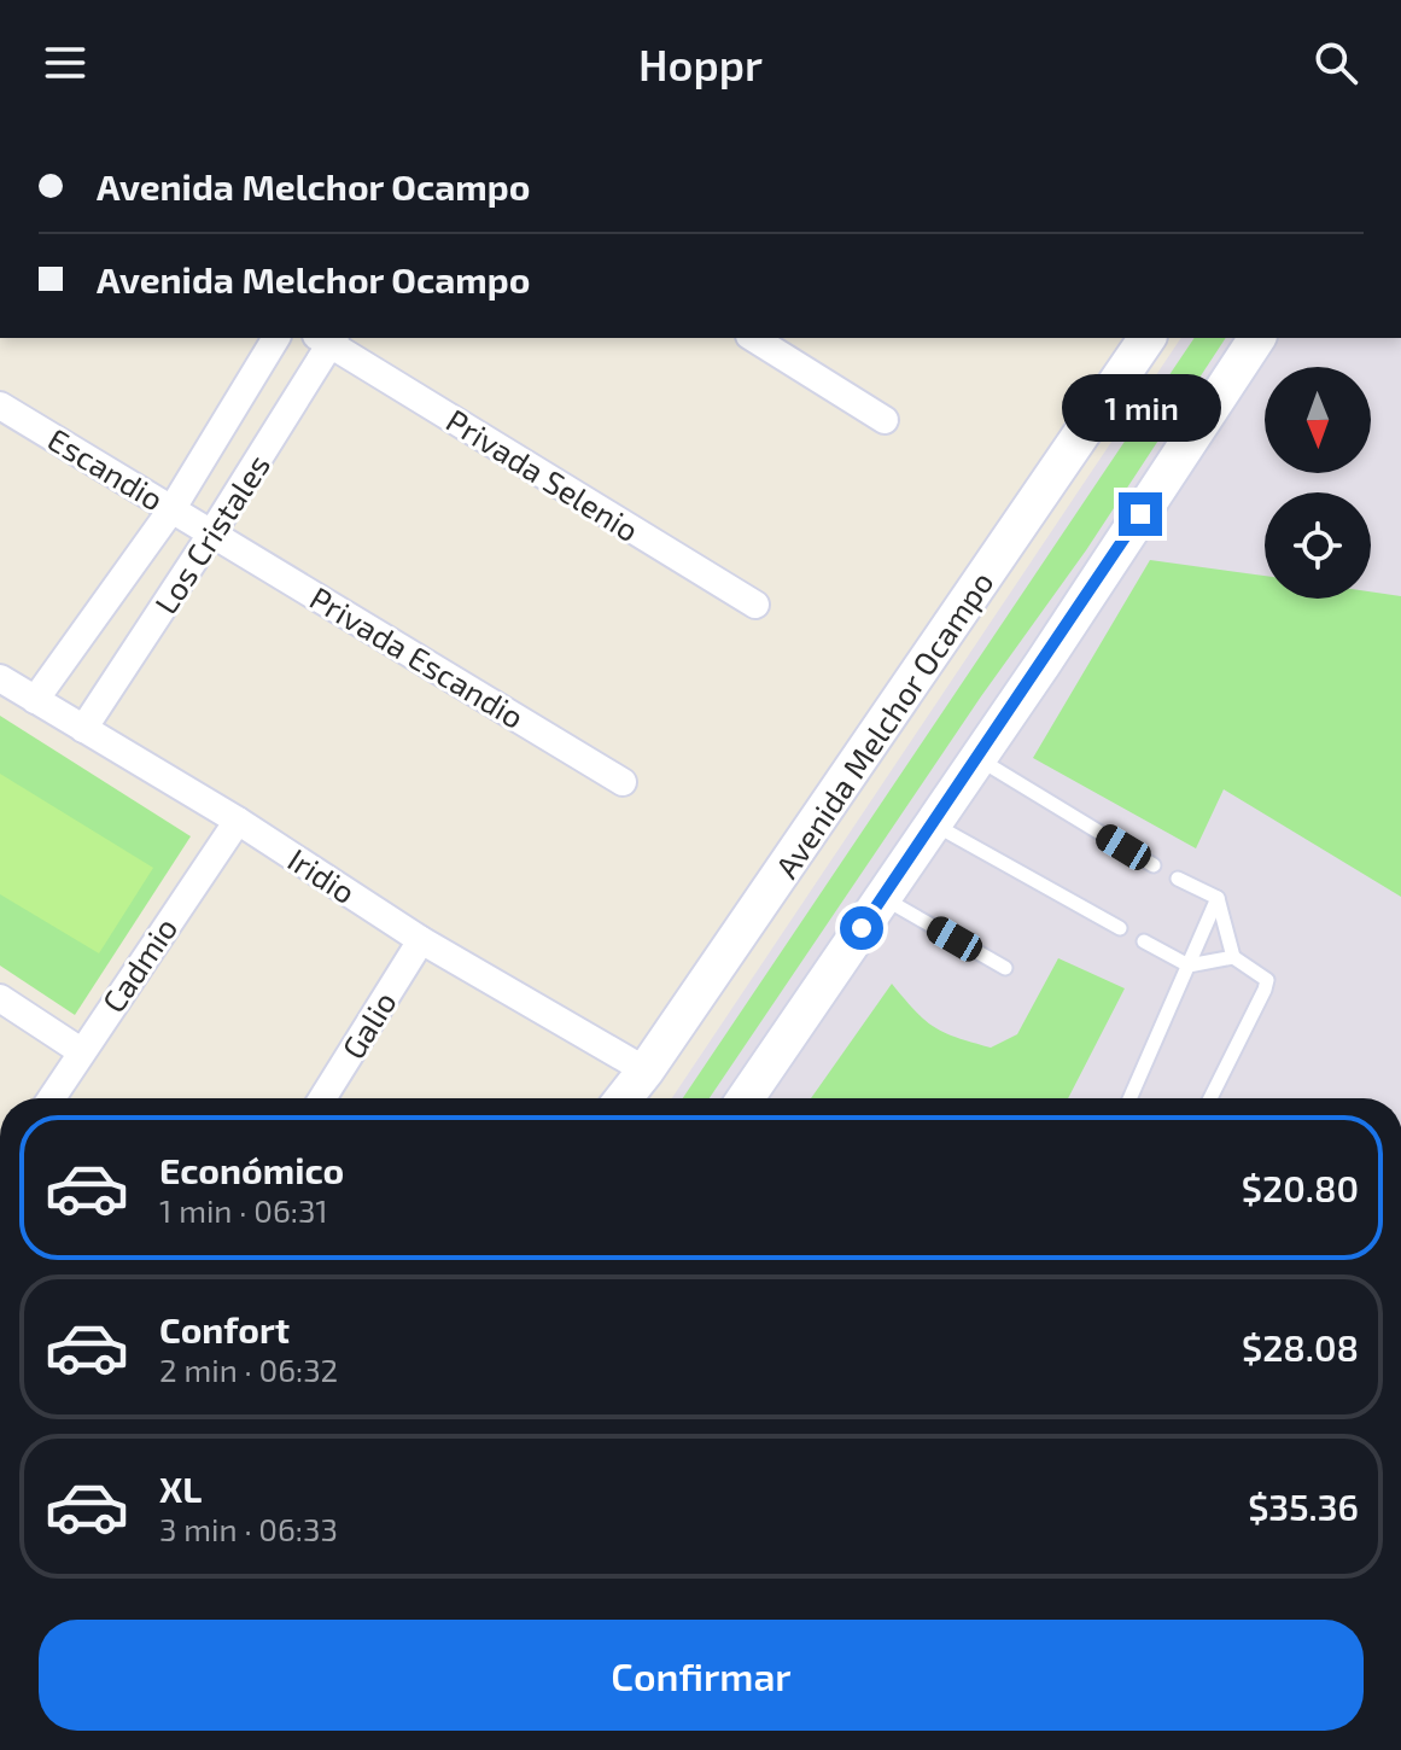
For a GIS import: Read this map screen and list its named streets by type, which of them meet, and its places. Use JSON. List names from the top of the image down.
{
  "streets": {
    "main road": ["Avenida Melchor Ocampo"],
    "street": [
      "Escandio",
      "Privada Selenio",
      "Los Cristales",
      "Privada Escandio",
      "Iridio",
      "Cadmio",
      "Galio"
    ]
  },
  "crossings": [
    ["Escandio", "Los Cristales"],
    ["Escandio", "Privada Escandio"],
    ["Privada Selenio", "Los Cristales"],
    ["Los Cristales", "Privada Escandio"],
    ["Los Cristales", "Iridio"],
    ["Avenida Melchor Ocampo", "Iridio"],
    ["Iridio", "Cadmio"],
    ["Iridio", "Galio"]
  ],
  "north": "bottom",
  "page": {
    "header": "Hoppr",
    "banner": ["Avenida Melchor Ocampo", "Avenida Melchor Ocampo"],
    "bubble": "1 min",
    "list": [
      {
        "name": "Económico",
        "note": "1 min · 06:31",
        "value": "$20.80"
      },
      {
        "name": "Confort",
        "note": "2 min · 06:32",
        "value": "$28.08"
      },
      {
        "name": "XL",
        "note": "3 min · 06:33",
        "value": "$35.36"
      }
    ],
    "buttons": "Confirmar"
  }
}
